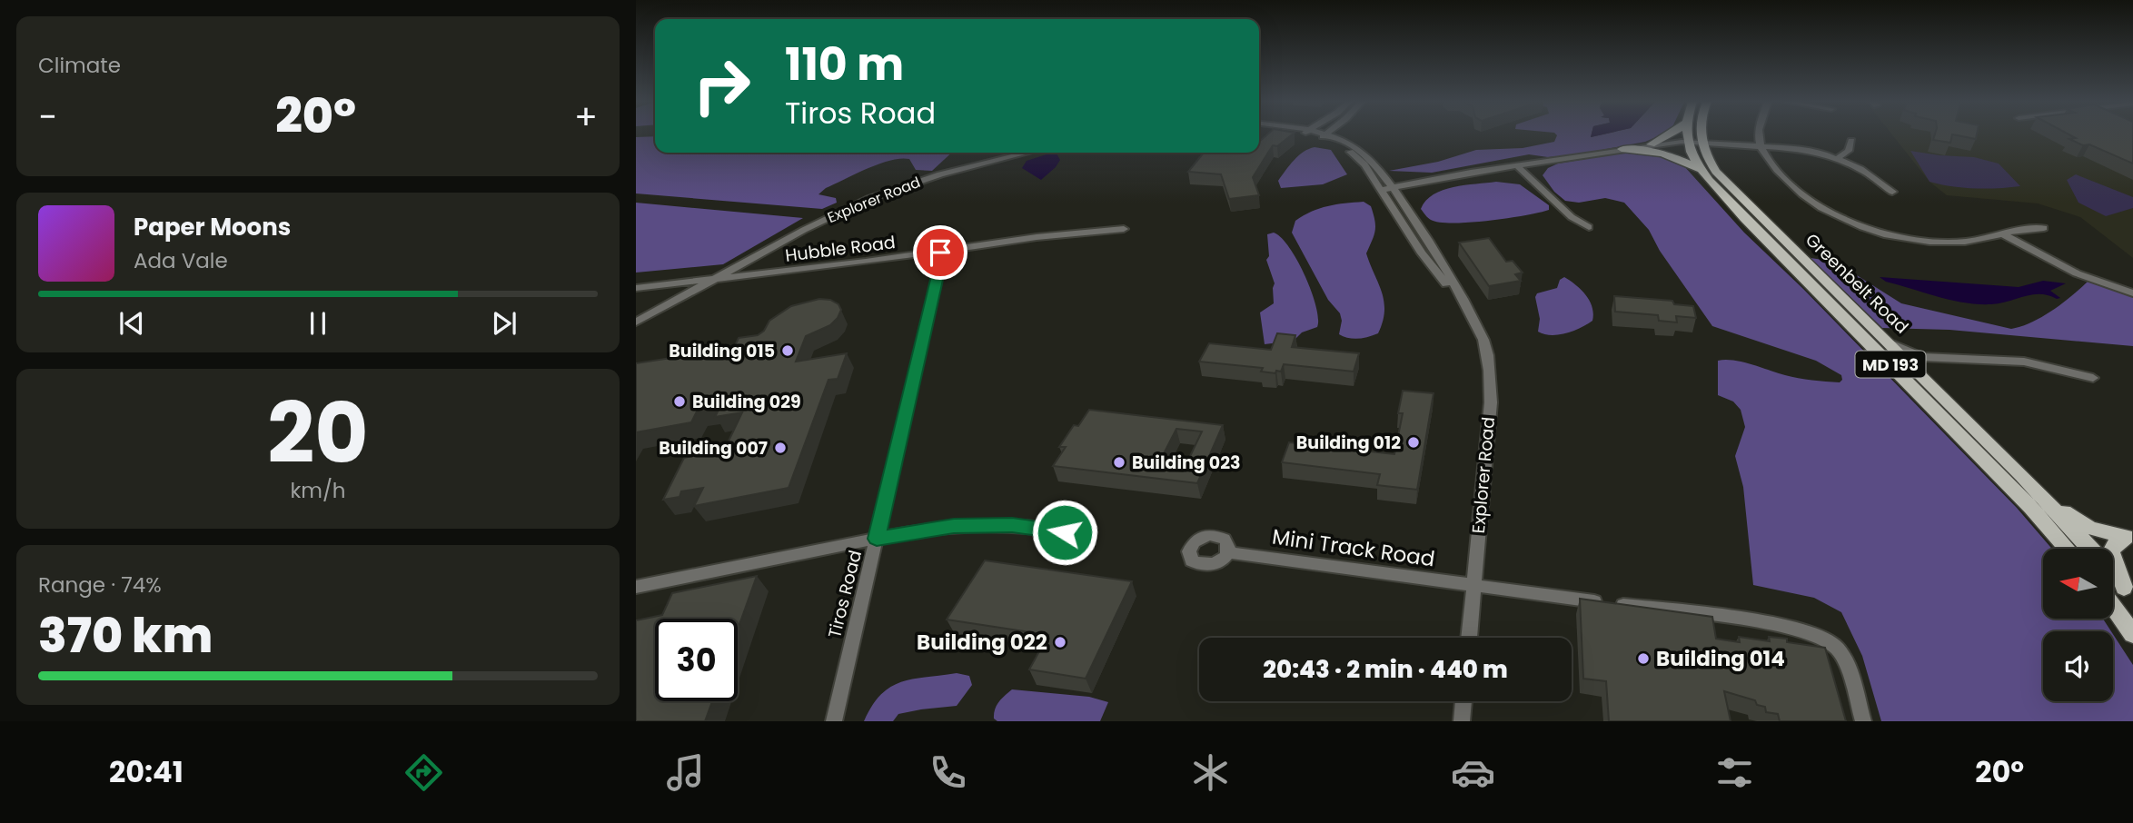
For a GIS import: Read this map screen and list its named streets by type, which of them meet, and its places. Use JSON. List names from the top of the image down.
{
  "streets": {
    "main road": ["Greenbelt Road", "MD 193"],
    "street": [
      "Explorer Road",
      "Hubble Road",
      "Mini Track Road",
      "Tiros Road"
    ]
  },
  "crossings": [
    ["Explorer Road", "Hubble Road"],
    ["Explorer Road", "Mini Track Road"],
    ["Hubble Road", "Tiros Road"]
  ],
  "places": [
    "Building 015",
    "Building 029",
    "Building 012",
    "Building 007",
    "Building 023",
    "Building 022",
    "Building 014"
  ],
  "north": "left",
  "page": {
    "tile": [
      "Climate",
      ["20", "km/h"],
      ["Range · 74%", "370 km"]
    ],
    "turn": ["110 m", "Tiros Road"],
    "heat": ["−", "20°", "+"],
    "song": ["Paper Moons", "Ada Vale"],
    "limit": "30",
    "trip": "20:43 · 2 min · 440 m",
    "tabs": ["20:41", "20°"]
  }
}
